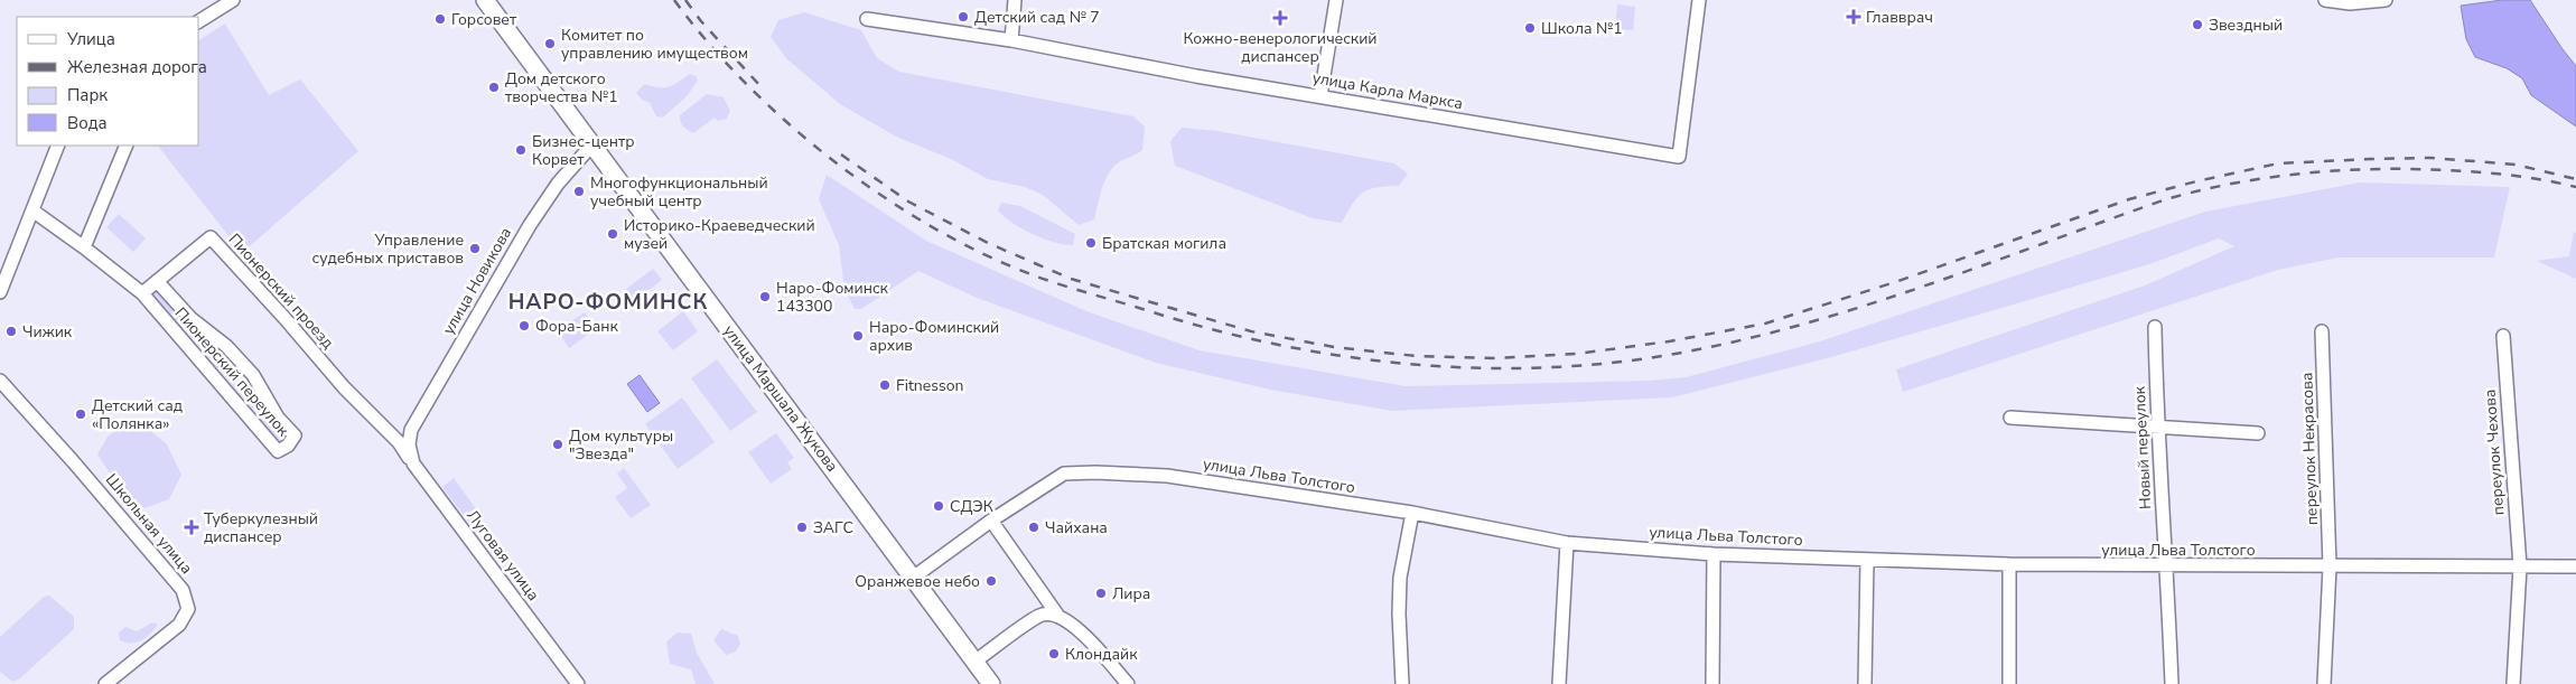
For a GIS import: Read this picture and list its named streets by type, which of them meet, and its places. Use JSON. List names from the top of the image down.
{
  "streets": {
    "main road": ["улица Маршала Жукова"],
    "street": [
      "улица Карла Маркса",
      "улица Новикова",
      "Пионерский проезд",
      "Пионерский переулок",
      "Новый переулок",
      "переулок Некрасова",
      "переулок Чехова",
      "улица Льва Толстого",
      "Школьная улица",
      "Луговая улица"
    ]
  },
  "crossings": [
    ["улица Новикова", "улица Маршала Жукова"],
    ["улица Новикова", "Луговая улица"],
    ["Пионерский проезд", "Пионерский переулок"],
    ["Пионерский проезд", "Луговая улица"],
    ["улица Маршала Жукова", "улица Льва Толстого"],
    ["Новый переулок", "улица Льва Толстого"],
    ["переулок Некрасова", "улица Льва Толстого"],
    ["переулок Чехова", "улица Льва Толстого"]
  ],
  "districts": ["НАРО-ФОМИНСК"],
  "places": {
    "other": [
      "Детский сад № 7",
      "Горсовет",
      "Звездный",
      "Школа №1",
      "Комитет по управлению имуществом",
      "Дом детского творчества №1",
      "Бизнес-центр Корвет",
      "Многофункциональный учебный центр",
      "Историко-Краеведческий музей",
      "Братская могила",
      "Управление судебных приставов",
      "Наро-Фоминск 143300",
      "Фора-Банк",
      "Чижик",
      "Наро-Фоминский архив",
      "Fitnesson",
      "Детский сад «Полянка»",
      "Дом культуры \"Звезда\"",
      "СДЭК",
      "ЗАГС",
      "Чайхана",
      "Оранжевое небо",
      "Лира",
      "Клондайк"
    ],
    "health": ["Главврач", "Кожно-венерологический диспансер", "Туберкулезный диспансер"]
  },
  "legend": [
    "Улица",
    "Железная дорога",
    "Парк",
    "Вода"
  ]
}
